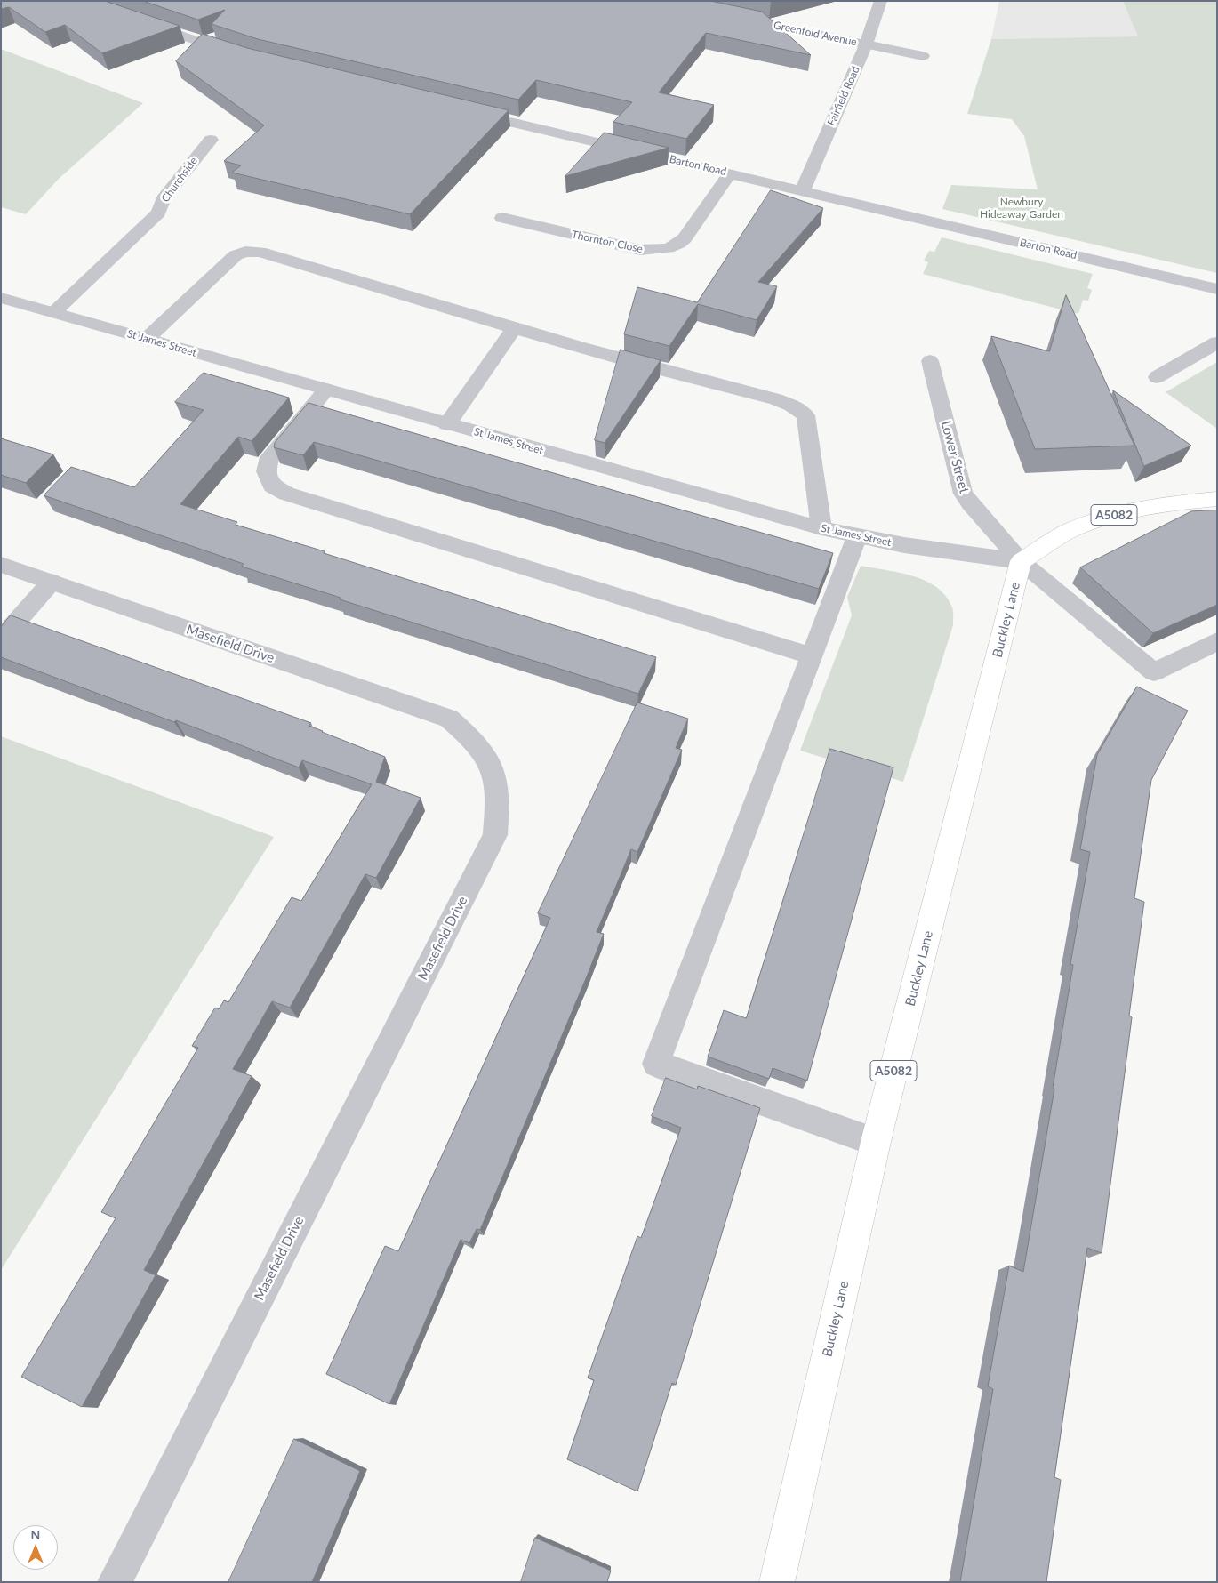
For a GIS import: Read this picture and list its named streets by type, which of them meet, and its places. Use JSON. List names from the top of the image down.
{
  "streets": {
    "main road": ["A5082", "Buckley Lane"],
    "street": [
      "Greenfold Avenue",
      "Fairfield Road",
      "Barton Road",
      "Churchside",
      "Thornton Close",
      "St James Street",
      "Lower Street",
      "Masefield Drive"
    ]
  },
  "crossings": [
    ["Greenfold Avenue", "Fairfield Road"],
    ["Fairfield Road", "Barton Road"],
    ["Barton Road", "Thornton Close"],
    ["Churchside", "St James Street"],
    ["St James Street", "Lower Street"],
    ["St James Street", "A5082"],
    ["St James Street", "Buckley Lane"],
    ["Lower Street", "A5082"],
    ["Lower Street", "Buckley Lane"],
    ["A5082", "Buckley Lane"]
  ],
  "parks": ["Newbury Hideaway Garden"],
  "north": "top"
}
